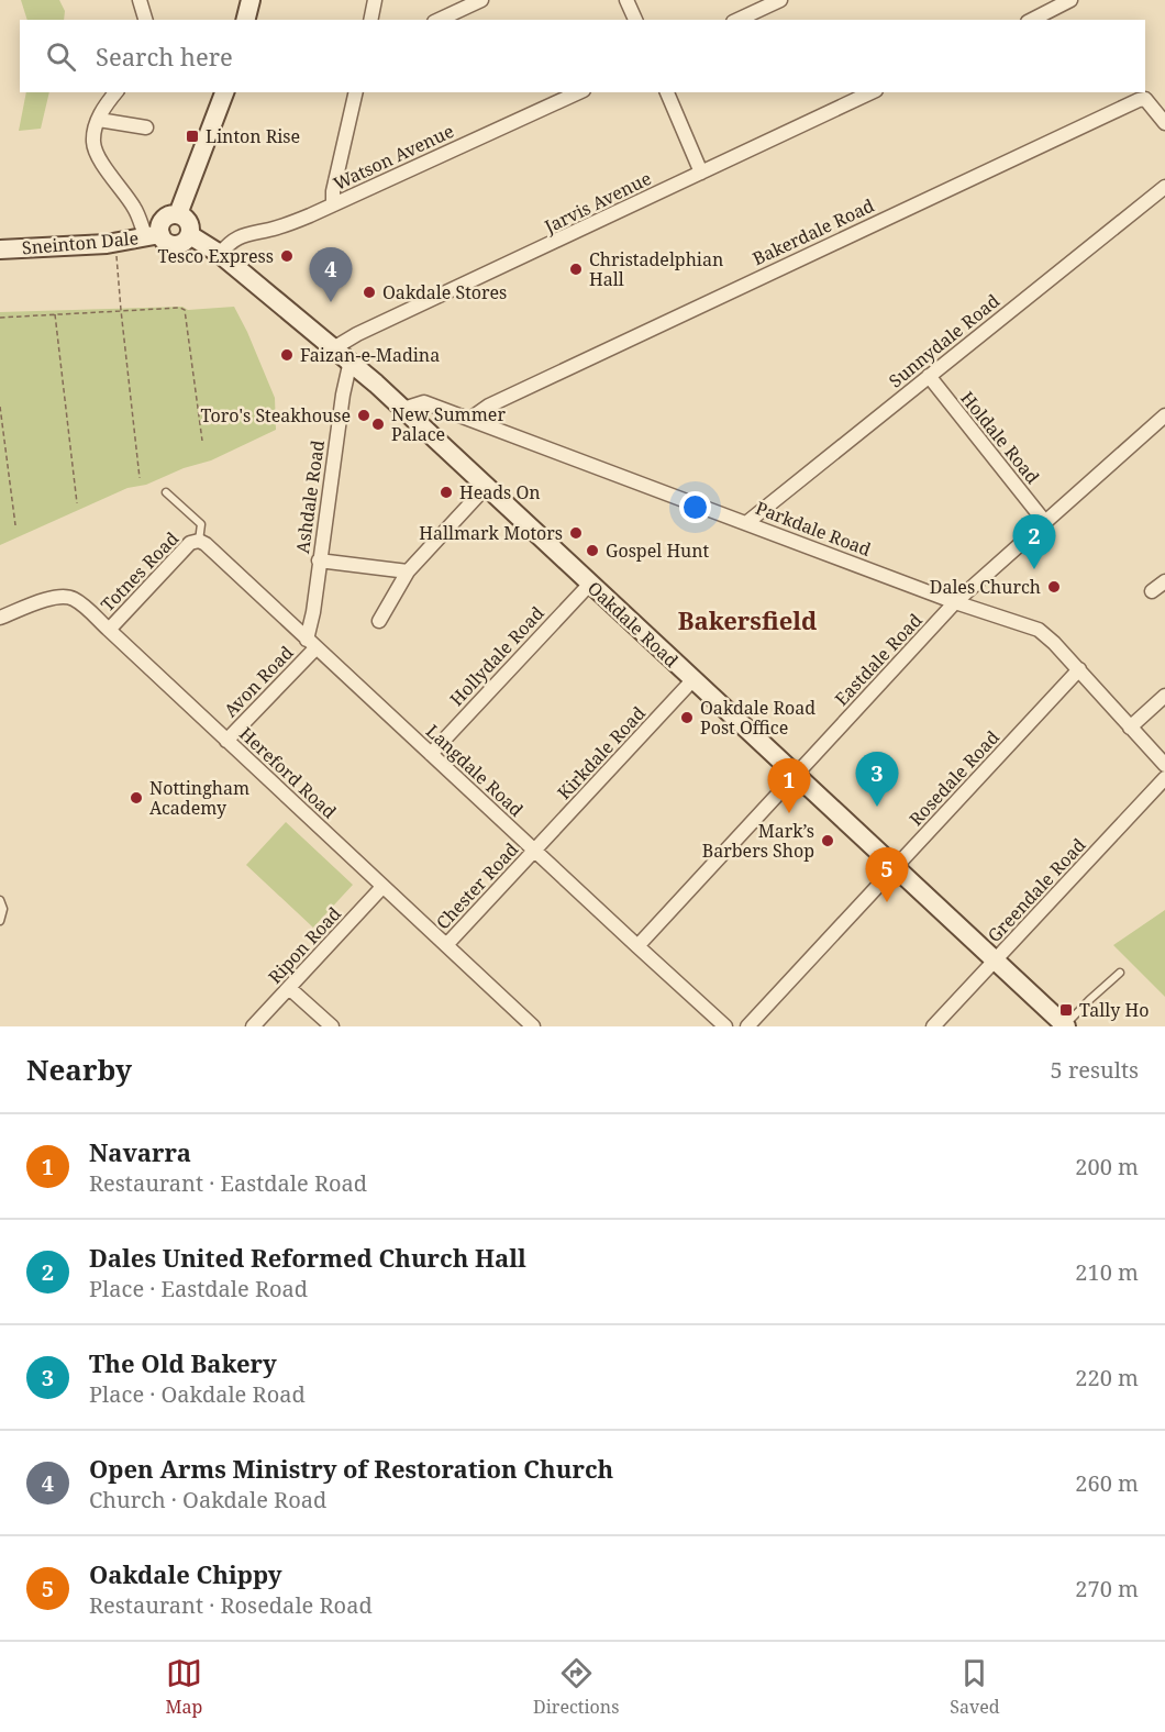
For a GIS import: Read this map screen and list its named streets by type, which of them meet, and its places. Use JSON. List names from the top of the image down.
{
  "streets": {
    "street": [
      "Watson Avenue",
      "Jarvis Avenue",
      "Bakerdale Road",
      "Sneinton Dale",
      "Sunnydale Road",
      "Holdale Road",
      "Ashdale Road",
      "Parkdale Road",
      "Totnes Road",
      "Oakdale Road",
      "Hollydale Road",
      "Eastdale Road",
      "Avon Road",
      "Kirkdale Road",
      "Langdale Road",
      "Hereford Road",
      "Rosedale Road",
      "Chester Road",
      "Greendale Road",
      "Ripon Road"
    ]
  },
  "crossings": [
    ["Watson Avenue", "Oakdale Road"],
    ["Jarvis Avenue", "Oakdale Road"],
    ["Bakerdale Road", "Parkdale Road"],
    ["Sneinton Dale", "Oakdale Road"],
    ["Sunnydale Road", "Holdale Road"],
    ["Sunnydale Road", "Parkdale Road"],
    ["Holdale Road", "Eastdale Road"],
    ["Ashdale Road", "Oakdale Road"],
    ["Ashdale Road", "Avon Road"],
    ["Ashdale Road", "Langdale Road"],
    ["Parkdale Road", "Oakdale Road"],
    ["Parkdale Road", "Eastdale Road"],
    ["Parkdale Road", "Rosedale Road"],
    ["Totnes Road", "Langdale Road"],
    ["Totnes Road", "Hereford Road"],
    ["Oakdale Road", "Hollydale Road"],
    ["Oakdale Road", "Eastdale Road"],
    ["Oakdale Road", "Kirkdale Road"],
    ["Oakdale Road", "Rosedale Road"],
    ["Oakdale Road", "Greendale Road"],
    ["Hollydale Road", "Langdale Road"],
    ["Eastdale Road", "Langdale Road"],
    ["Avon Road", "Langdale Road"],
    ["Avon Road", "Hereford Road"],
    ["Kirkdale Road", "Langdale Road"],
    ["Kirkdale Road", "Chester Road"],
    ["Langdale Road", "Chester Road"],
    ["Hereford Road", "Chester Road"],
    ["Hereford Road", "Ripon Road"]
  ],
  "districts": ["Bakersfield"],
  "places": {
    "transit": ["Linton Rise", "Tally Ho"],
    "other": [
      "Tesco Express",
      "Christadelphian Hall",
      "Oakdale Stores",
      "Faizan-e-Madina",
      "Toro's Steakhouse",
      "New Summer Palace",
      "Heads On",
      "Hallmark Motors",
      "Gospel Hunt",
      "Dales Church",
      "Oakdale Road Post Office",
      "Nottingham Academy",
      "Mark’s Barbers Shop"
    ]
  },
  "page": {
    "search": "Search here",
    "pins": [
      "4",
      "2",
      "3",
      "1",
      "5"
    ],
    "heading": ["Nearby", "5 results"],
    "list": [
      {
        "mark": "1",
        "name": "Navarra",
        "note": "Restaurant · Eastdale Road",
        "value": "200 m"
      },
      {
        "mark": "2",
        "name": "Dales United Reformed Church Hall",
        "note": "Place · Eastdale Road",
        "value": "210 m"
      },
      {
        "mark": "3",
        "name": "The Old Bakery",
        "note": "Place · Oakdale Road",
        "value": "220 m"
      },
      {
        "mark": "4",
        "name": "Open Arms Ministry of Restoration Church",
        "note": "Church · Oakdale Road",
        "value": "260 m"
      },
      {
        "mark": "5",
        "name": "Oakdale Chippy",
        "note": "Restaurant · Rosedale Road",
        "value": "270 m"
      }
    ],
    "nav": ["Map", "Directions", "Saved"]
  }
}
